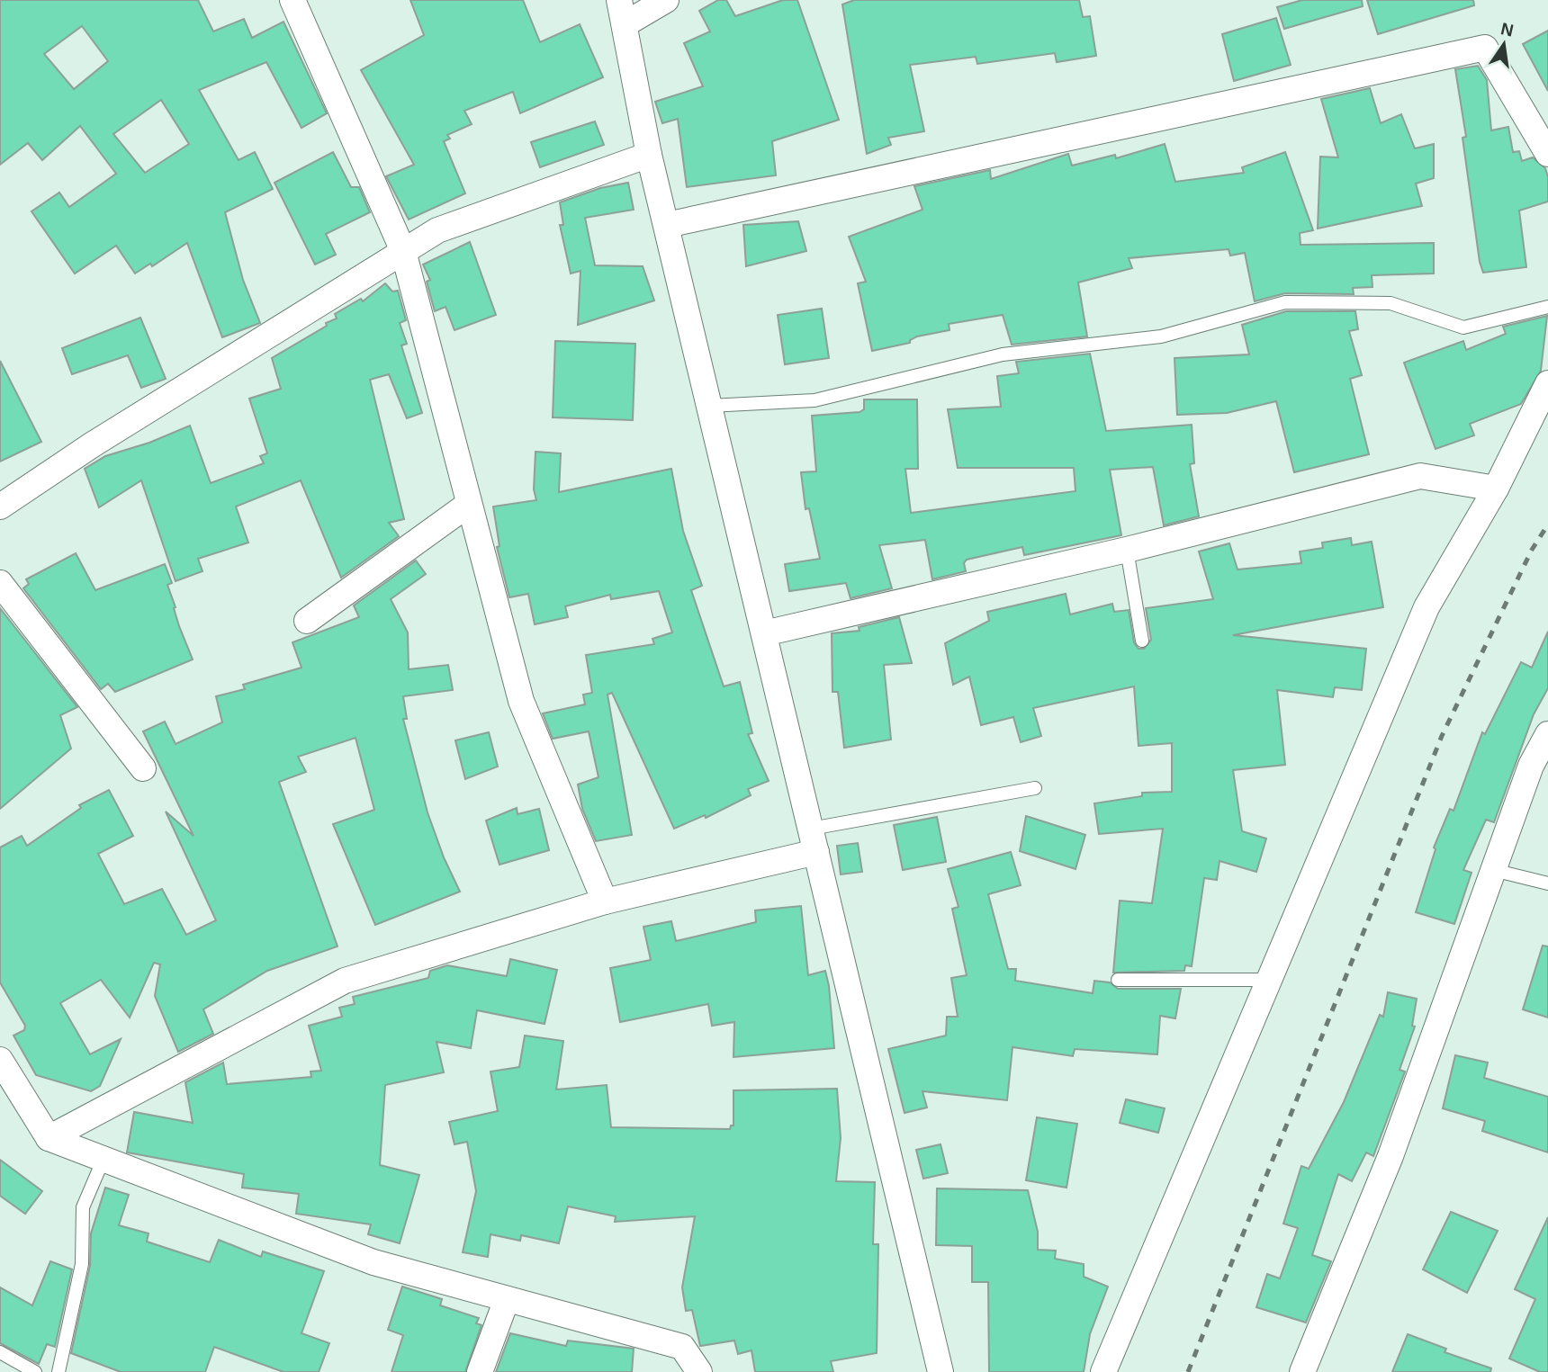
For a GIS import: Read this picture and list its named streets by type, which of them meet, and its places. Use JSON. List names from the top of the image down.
{
  "north": "top"
}
